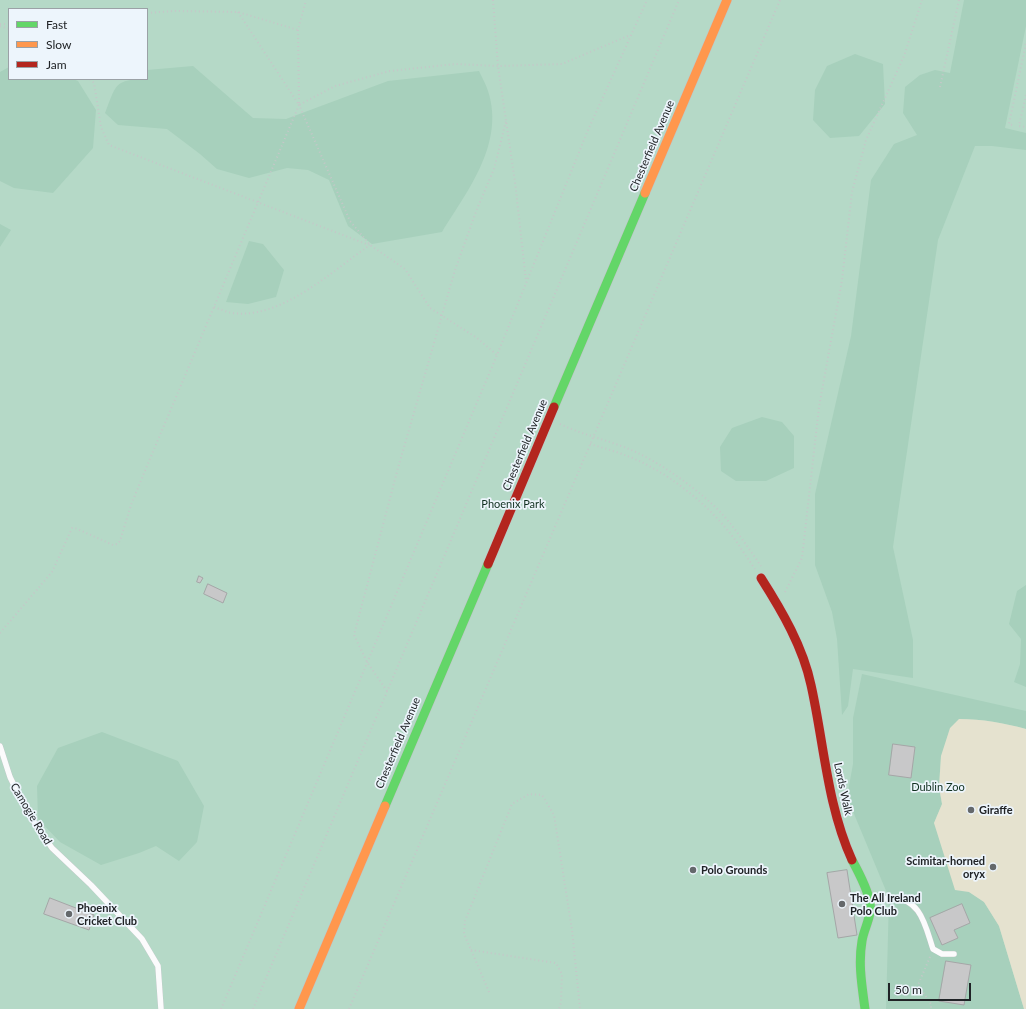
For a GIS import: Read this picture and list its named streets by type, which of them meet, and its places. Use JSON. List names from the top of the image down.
{
  "streets": {
    "street": ["Chesterfield Avenue", "Lords Walk"],
    "lane": ["Camogie Road"]
  },
  "parks": ["Phoenix Park", "Dublin Zoo"],
  "places": [
    "Giraffe",
    "Scimitar-horned oryx",
    "Polo Grounds",
    "The All Ireland Polo Club",
    "Phoenix Cricket Club"
  ],
  "legend": ["Fast", "Slow", "Jam"],
  "scale_bar": "50 m"
}
